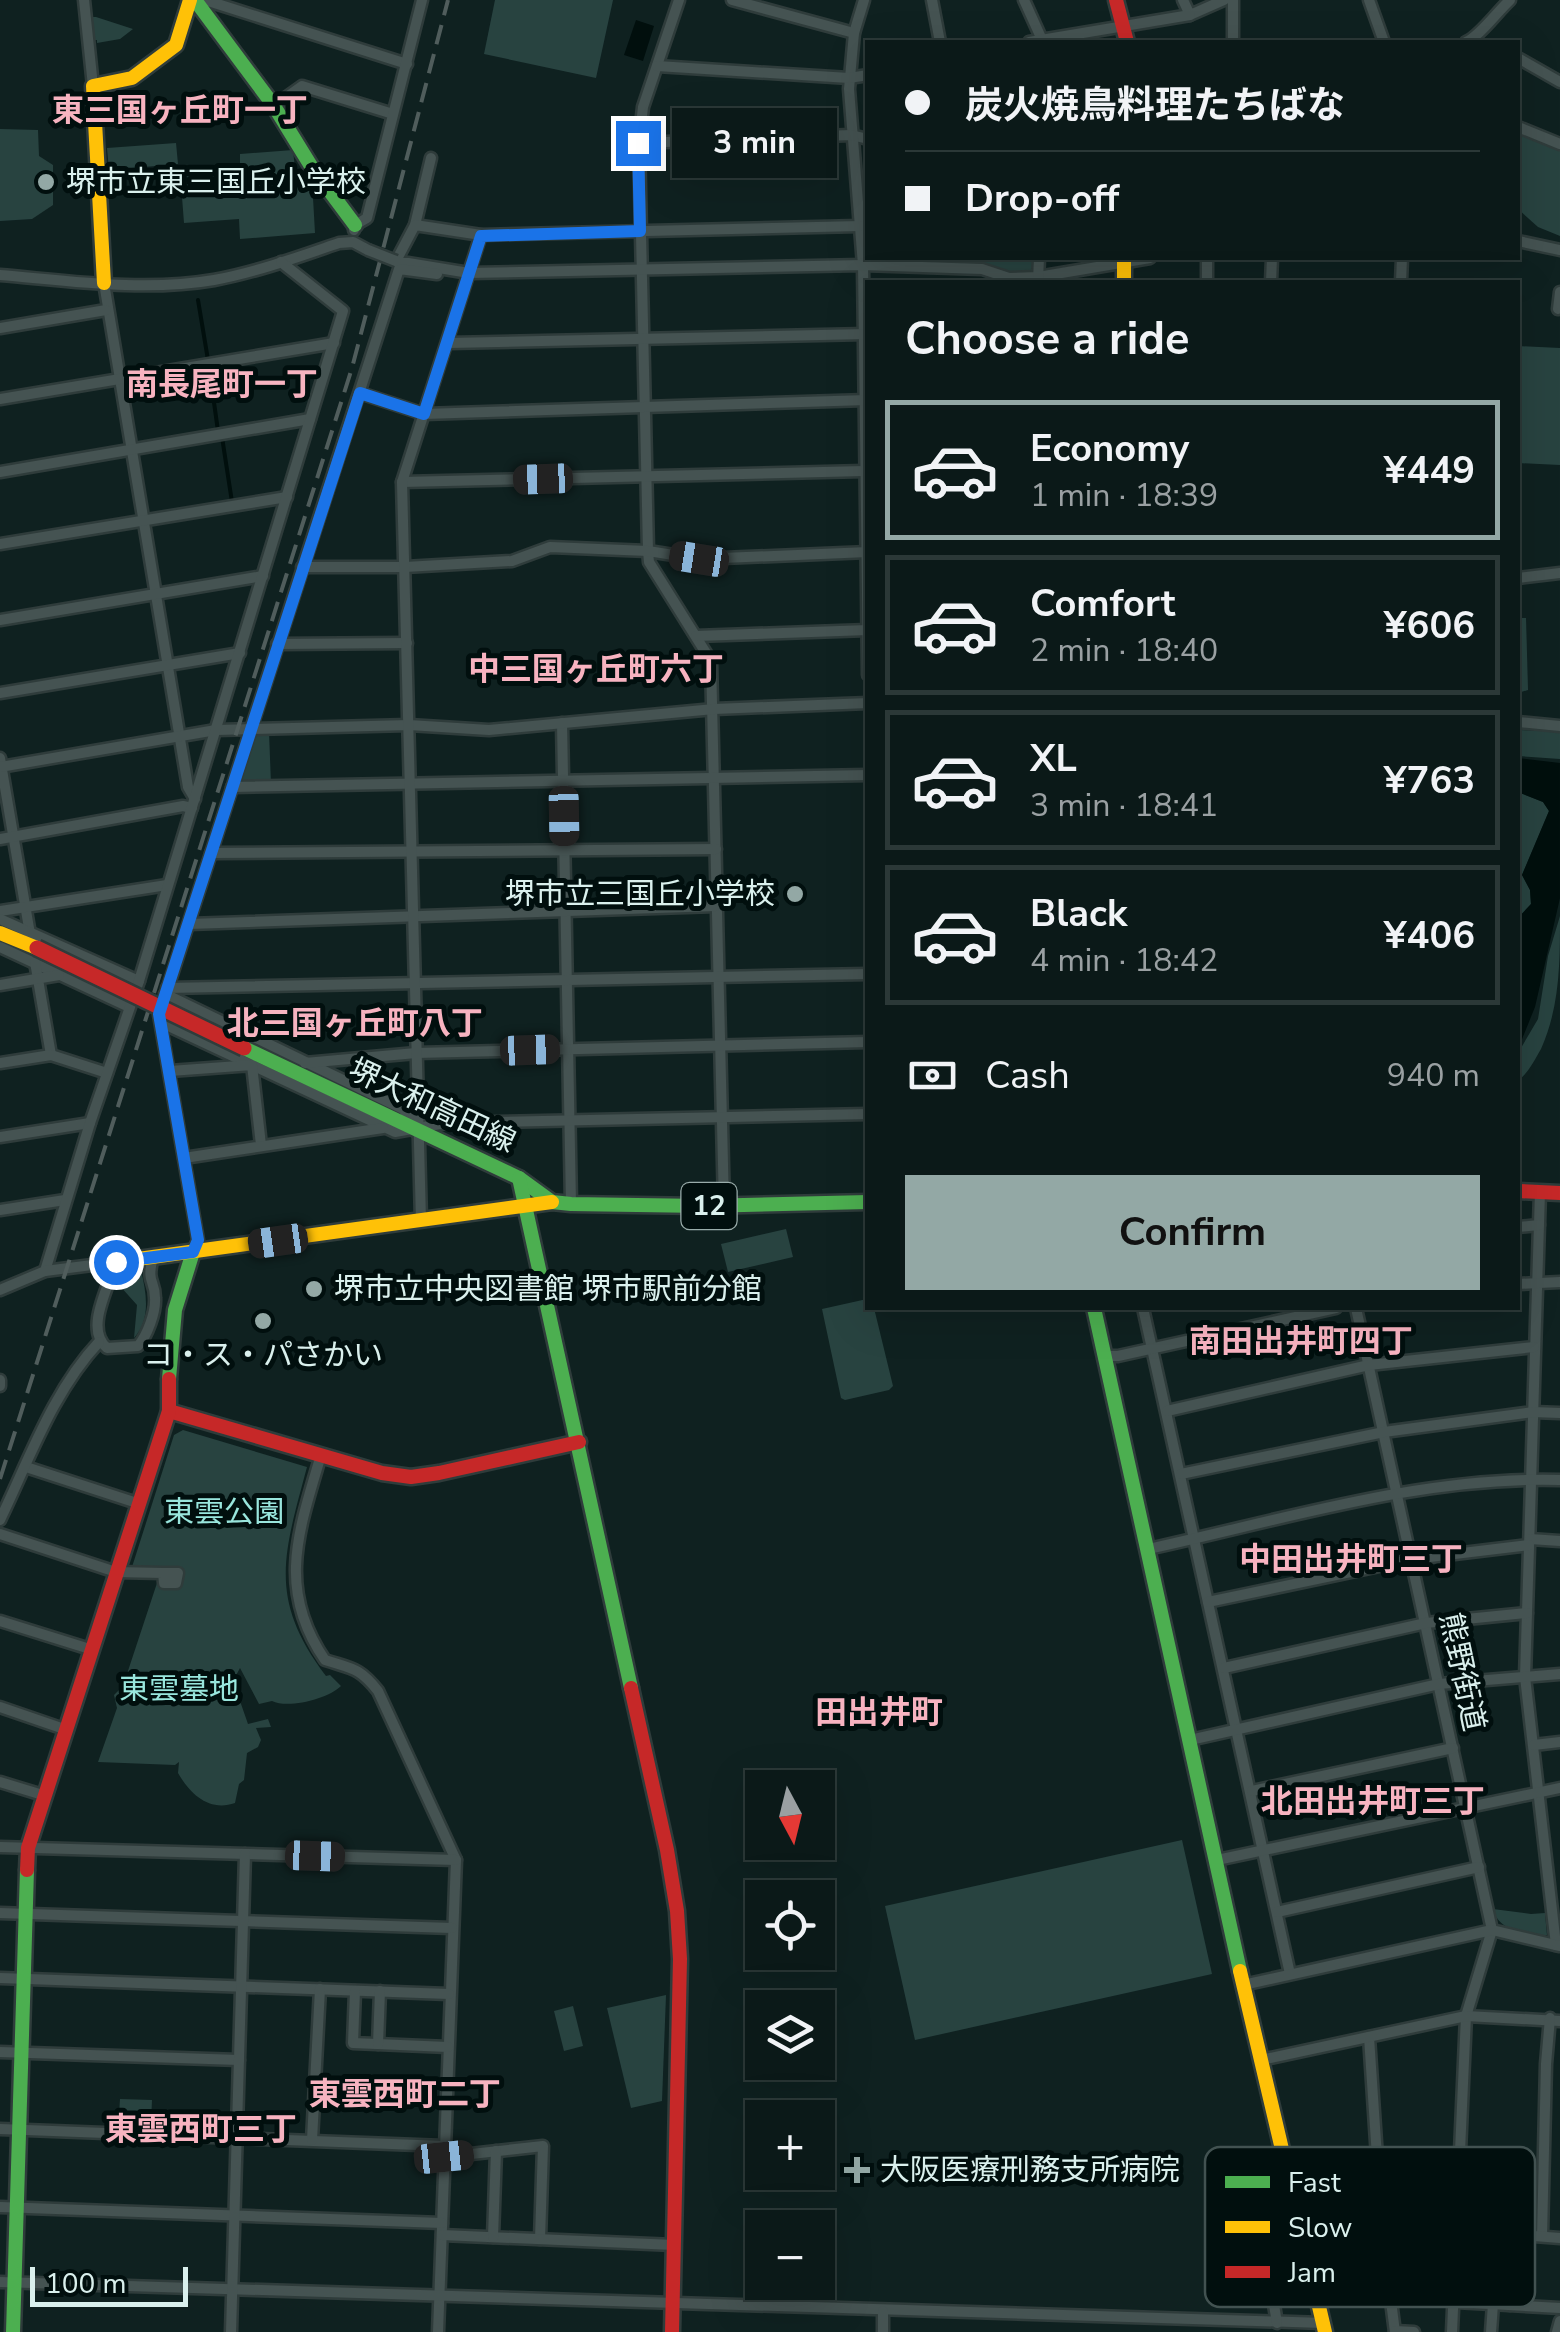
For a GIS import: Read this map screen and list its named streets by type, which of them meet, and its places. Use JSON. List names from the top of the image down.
{
  "streets": {
    "street": ["堺大和高田線", "12", "熊野街道"]
  },
  "crossings": [
    ["堺大和高田線", "12"]
  ],
  "districts": [
    "東三国ヶ丘町一丁",
    "南長尾町一丁",
    "中三国ヶ丘町六丁",
    "北三国ヶ丘町八丁",
    "南田出井町四丁",
    "中田出井町三丁",
    "田出井町",
    "北田出井町三丁",
    "東雲西町二丁",
    "東雲西町三丁"
  ],
  "parks": ["東雲公園", "東雲墓地"],
  "places": {
    "other": [
      "堺市立東三国丘小学校",
      "堺市立三国丘小学校",
      "堺市立中央図書館 堺市駅前分館",
      "コ・ス・パさかい"
    ],
    "health": ["大阪医療刑務支所病院"]
  },
  "legend": ["Fast", "Slow", "Jam"],
  "scale_bar": "100 m",
  "north": "bottom",
  "page": {
    "banner": ["炭火焼鳥料理たちばな", "Drop-off"],
    "bubble": "3 min",
    "heading": "Choose a ride",
    "list": [
      {
        "name": "Economy",
        "note": "1 min · 18:39",
        "value": "¥449"
      },
      {
        "name": "Comfort",
        "note": "2 min · 18:40",
        "value": "¥606"
      },
      {
        "name": "XL",
        "note": "3 min · 18:41",
        "value": "¥763"
      },
      {
        "name": "Black",
        "note": "4 min · 18:42",
        "value": "¥406"
      }
    ],
    "pay": ["Cash", "940 m"],
    "buttons": "Confirm",
    "map_buttons": ["+", "−"],
    "scale": "100 m"
  }
}
